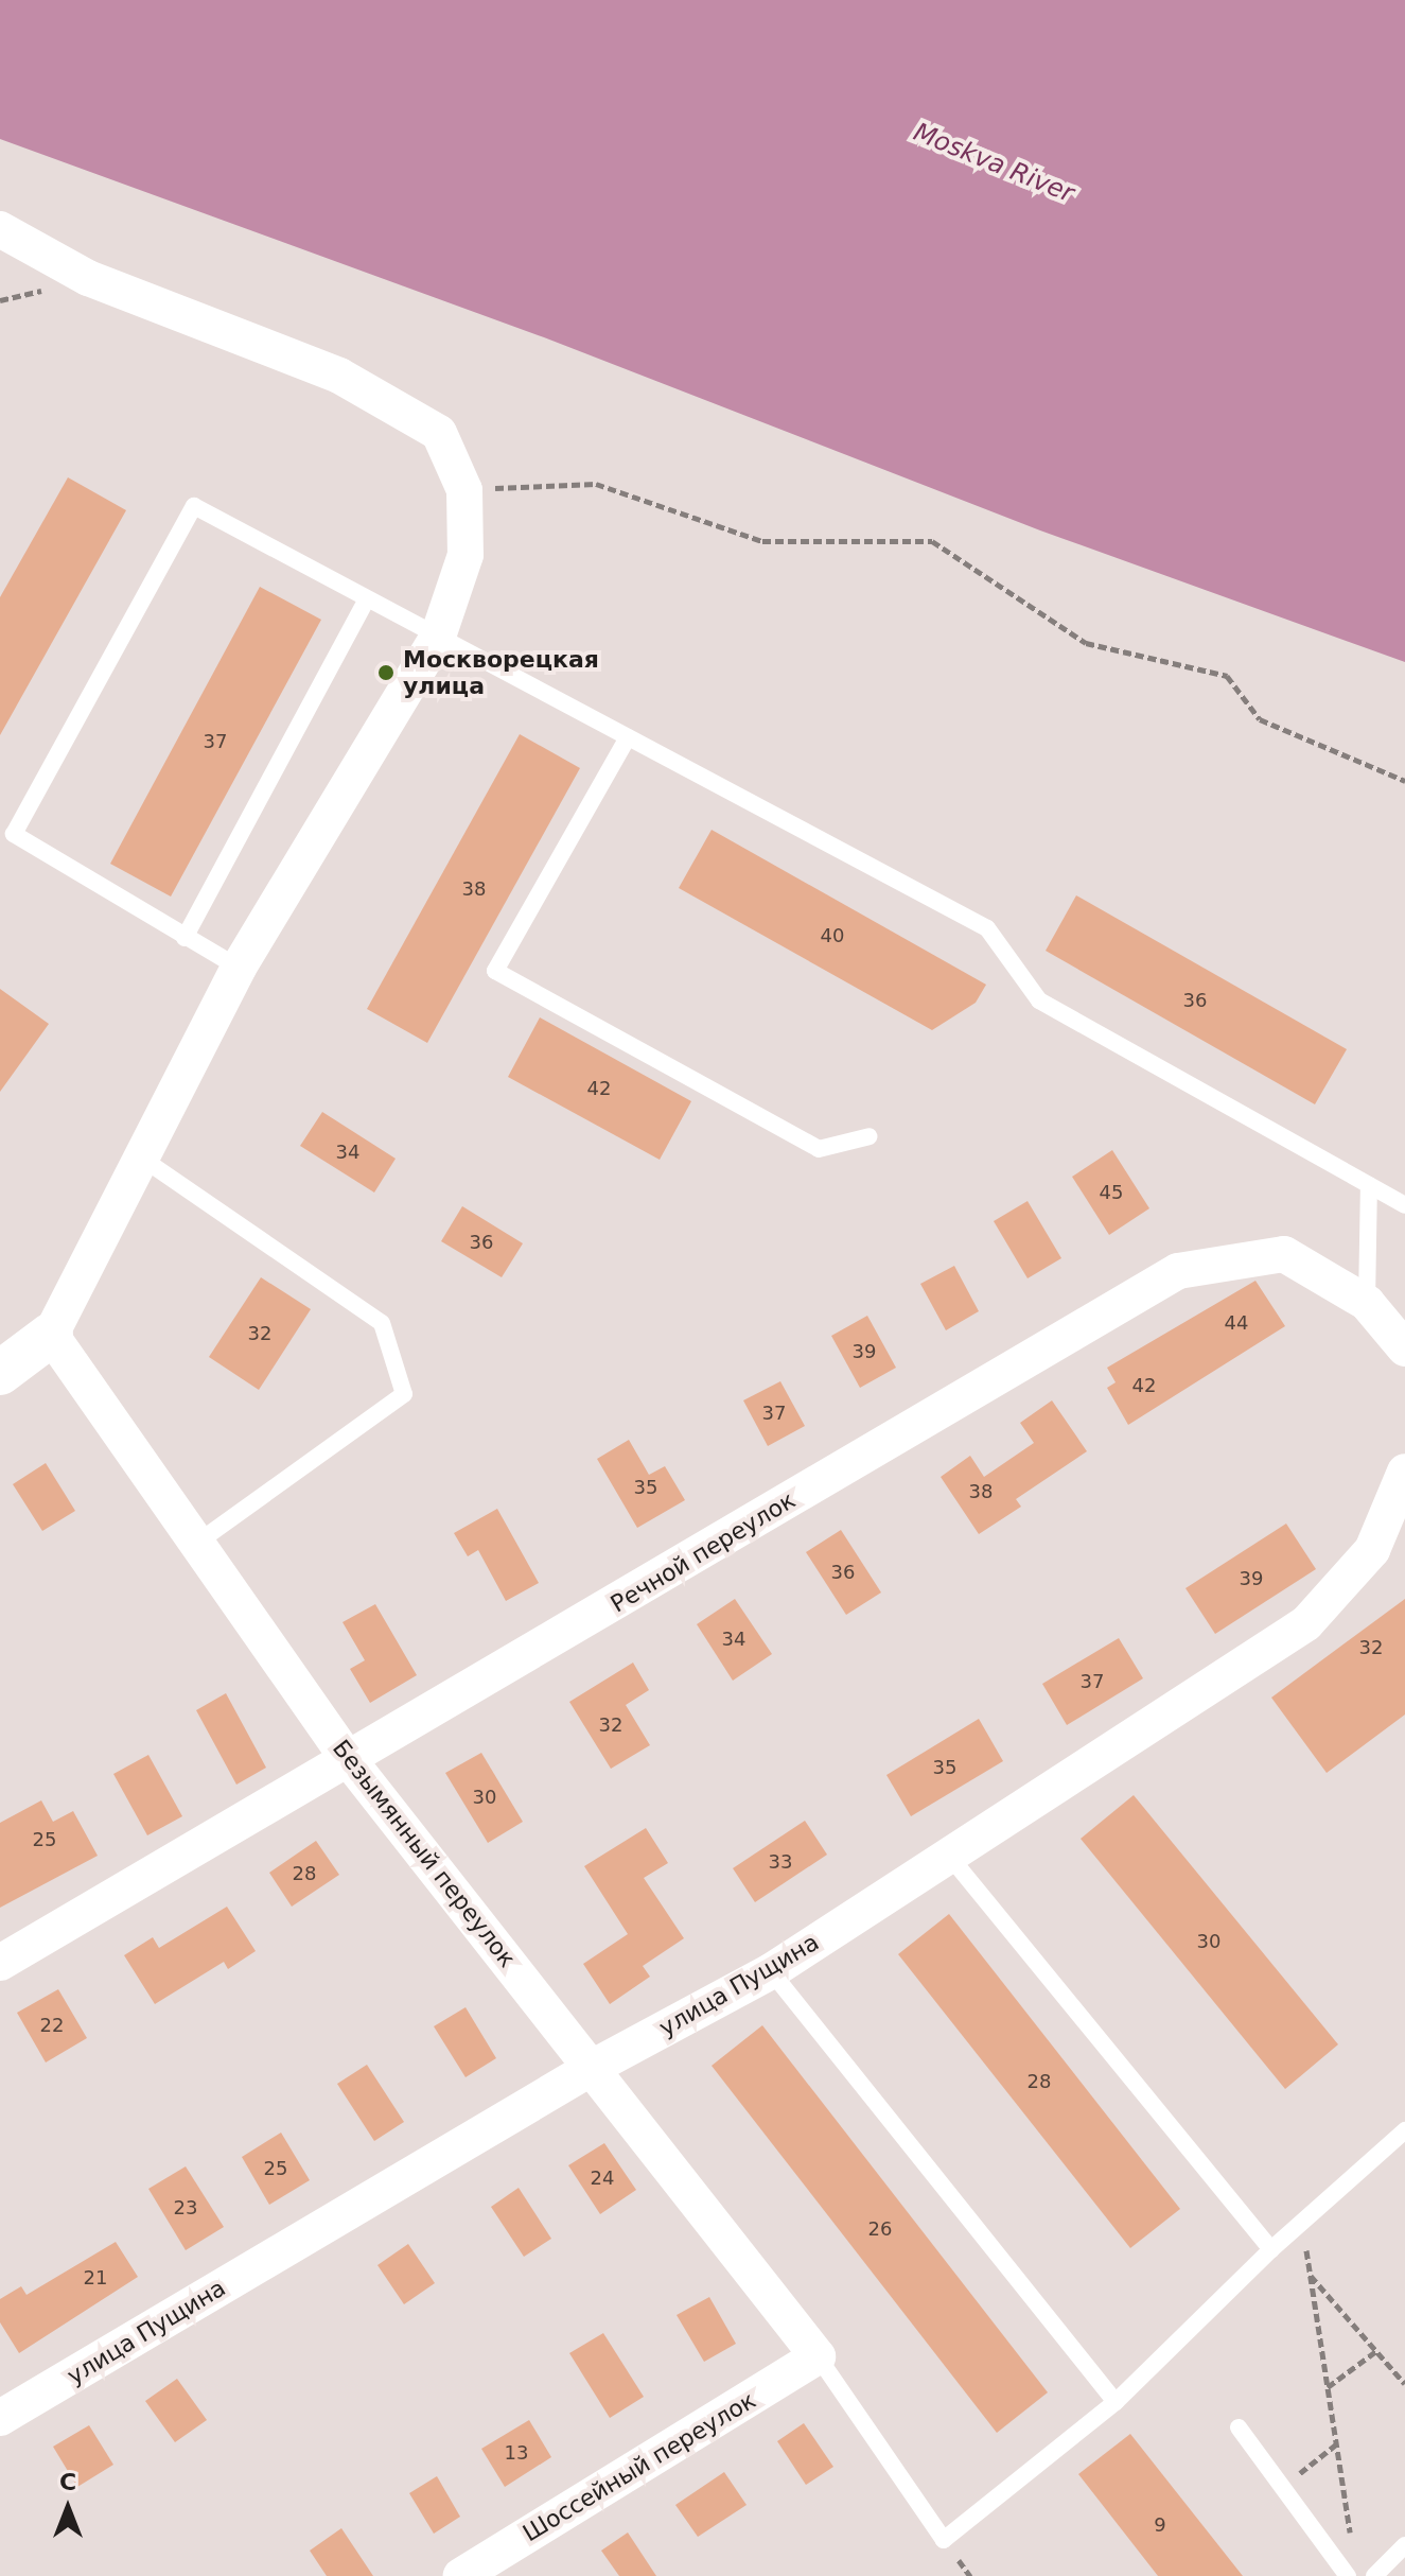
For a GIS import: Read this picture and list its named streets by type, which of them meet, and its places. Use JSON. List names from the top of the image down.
{
  "streets": {
    "street": [
      "Речной переулок",
      "Безымянный переулок",
      "улица Пущина",
      "Шоссейный переулок"
    ]
  },
  "crossings": [
    ["Речной переулок", "Безымянный переулок"],
    ["Безымянный переулок", "улица Пущина"],
    ["Безымянный переулок", "Шоссейный переулок"]
  ],
  "water": ["Moskva River"],
  "places": ["Москворецкая улица"],
  "house_numbers": [
    "37",
    "38",
    "40",
    "36",
    "42",
    "34",
    "45",
    "36",
    "44",
    "32",
    "39",
    "42",
    "37",
    "35",
    "38",
    "36",
    "39",
    "34",
    "32",
    "37",
    "32",
    "35",
    "30",
    "25",
    "33",
    "28",
    "30",
    "22",
    "28",
    "25",
    "24",
    "23",
    "26",
    "21",
    "13",
    "9"
  ],
  "north": "top"
}
